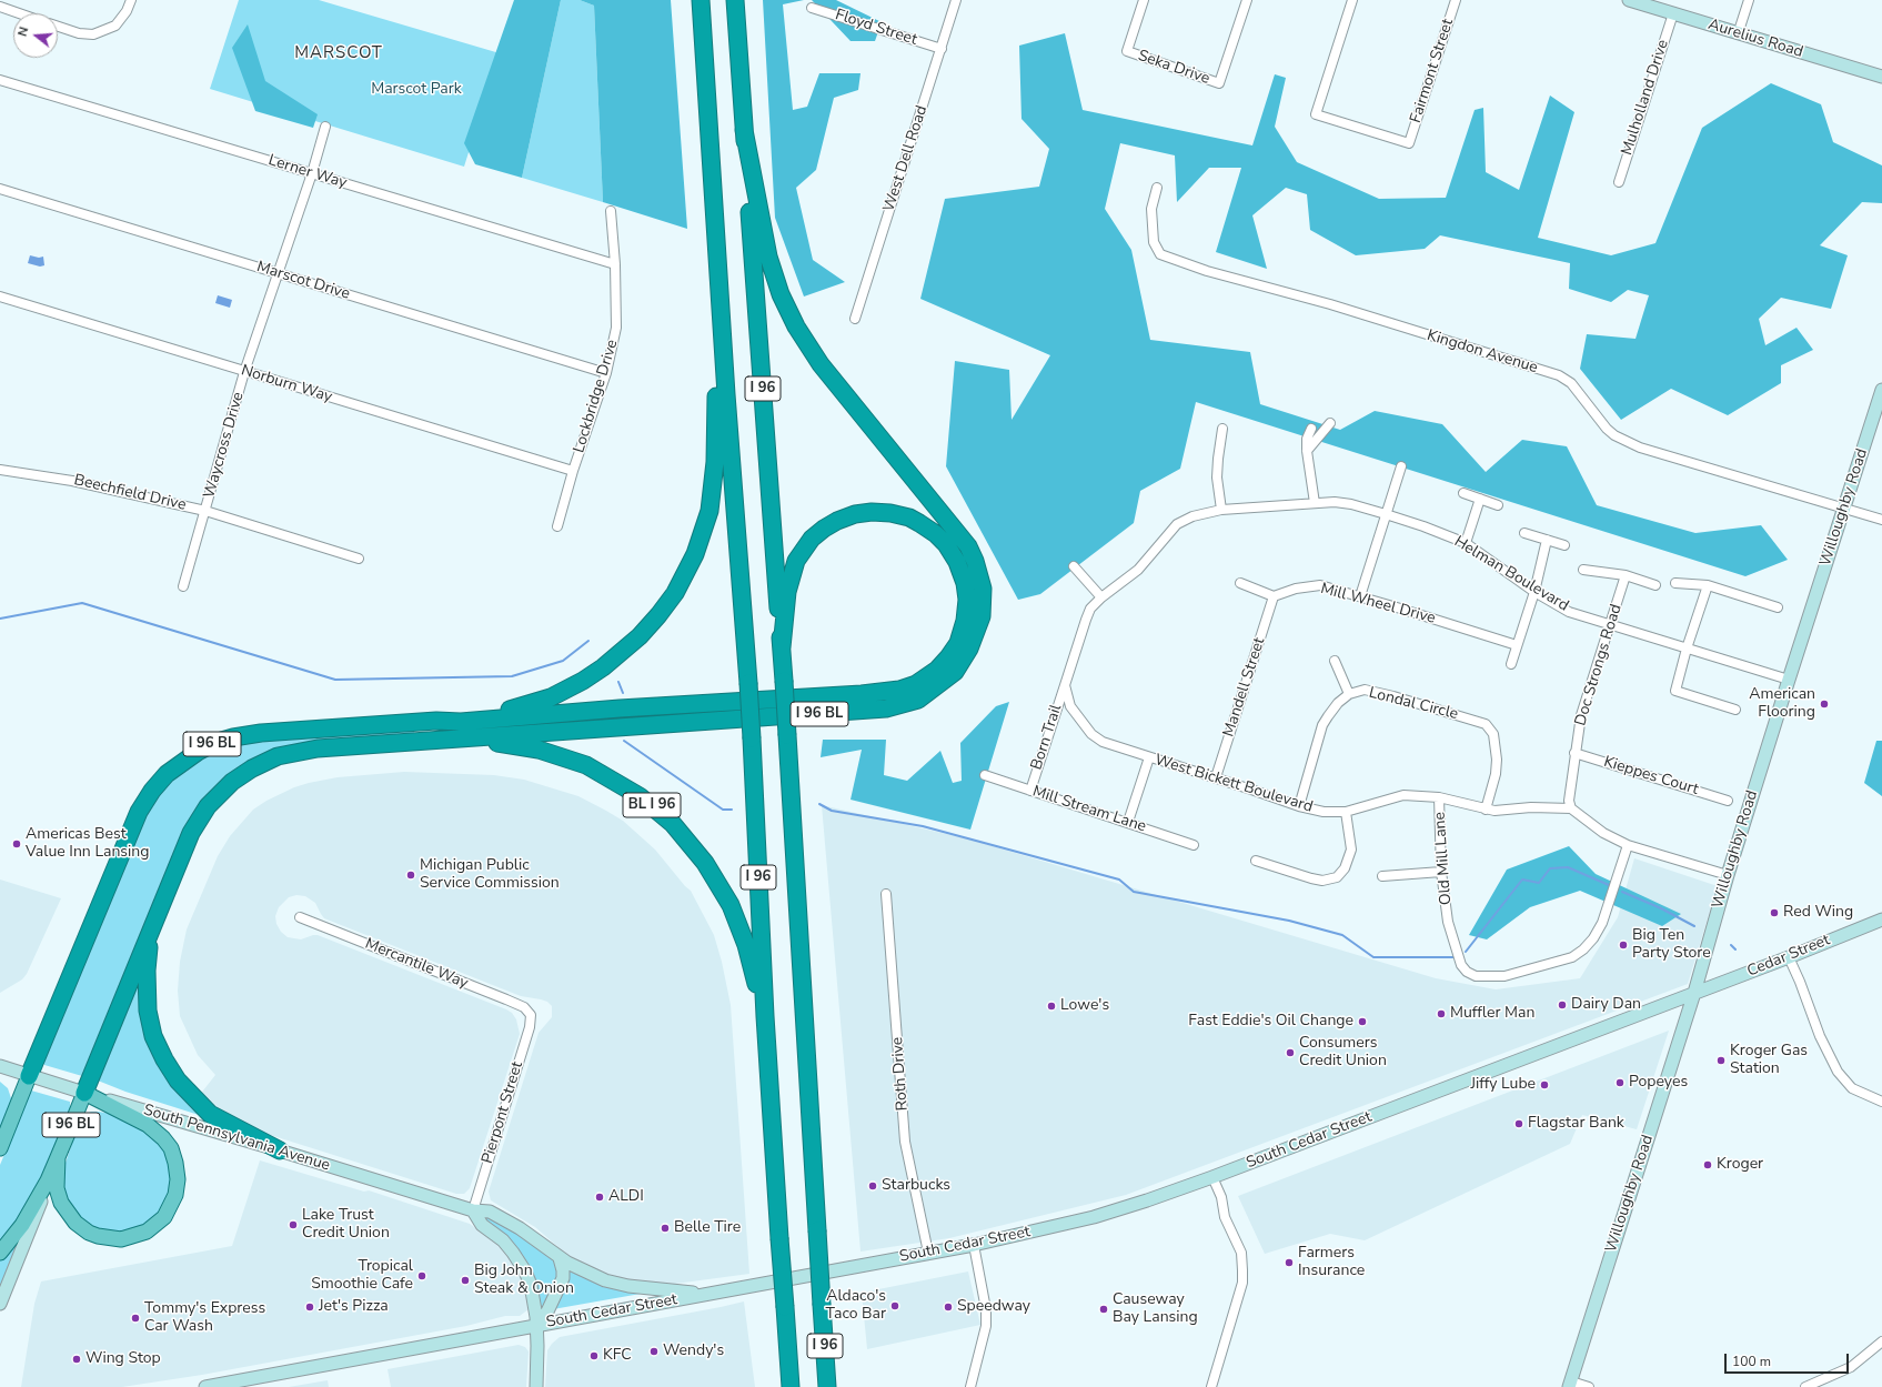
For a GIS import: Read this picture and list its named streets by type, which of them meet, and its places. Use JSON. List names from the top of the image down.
{
  "streets": {
    "highway": ["I 96", "I 96 BL", "BL I 96"],
    "main road": [
      "Aurelius Road",
      "Willoughby Road",
      "Cedar Street",
      "South Pennsylvania Avenue",
      "South Cedar Street"
    ],
    "street": [
      "Floyd Street",
      "Seka Drive",
      "Fairmont Street",
      "Mulholland Drive",
      "West Dell Road",
      "Lerner Way",
      "Marscot Drive",
      "Kingdon Avenue",
      "Norburn Way",
      "Lockbridge Drive",
      "Waycross Drive",
      "Beechfield Drive",
      "Helman Boulevard",
      "Mill Wheel Drive",
      "Doc Strongs Road",
      "Mandell Street",
      "Londal Circle",
      "Born Trail",
      "Kieppes Court",
      "West Bickett Boulevard",
      "Mill Stream Lane",
      "Old Mill Lane",
      "Mercantile Way",
      "Roth Drive",
      "Pierpont Street"
    ]
  },
  "crossings": [
    ["Floyd Street", "West Dell Road"],
    ["Aurelius Road", "Mulholland Drive"],
    ["Lerner Way", "Lockbridge Drive"],
    ["Lerner Way", "Waycross Drive"],
    ["Marscot Drive", "Lockbridge Drive"],
    ["Marscot Drive", "Waycross Drive"],
    ["Kingdon Avenue", "Willoughby Road"],
    ["Norburn Way", "Lockbridge Drive"],
    ["Norburn Way", "Waycross Drive"],
    ["I 96", "I 96 BL"],
    ["I 96", "BL I 96"],
    ["Waycross Drive", "Beechfield Drive"],
    ["Willoughby Road", "Helman Boulevard"],
    ["Willoughby Road", "Cedar Street"],
    ["Willoughby Road", "South Cedar Street"],
    ["Helman Boulevard", "Doc Strongs Road"],
    ["Mill Wheel Drive", "Mandell Street"],
    ["Doc Strongs Road", "Kieppes Court"],
    ["Doc Strongs Road", "West Bickett Boulevard"],
    ["Mandell Street", "West Bickett Boulevard"],
    ["Londal Circle", "West Bickett Boulevard"],
    ["I 96 BL", "BL I 96"],
    ["I 96 BL", "South Pennsylvania Avenue"],
    ["Born Trail", "West Bickett Boulevard"],
    ["Born Trail", "Mill Stream Lane"],
    ["West Bickett Boulevard", "Old Mill Lane"],
    ["Cedar Street", "South Cedar Street"],
    ["Mercantile Way", "Pierpont Street"],
    ["Roth Drive", "South Cedar Street"],
    ["Pierpont Street", "South Pennsylvania Avenue"],
    ["South Pennsylvania Avenue", "South Cedar Street"]
  ],
  "districts": ["MARSCOT"],
  "parks": ["Marscot Park"],
  "places": [
    "American Flooring",
    "Americas Best Value Inn Lansing",
    "Michigan Public Service Commission",
    "Red Wing",
    "Big Ten Party Store",
    "Dairy Dan",
    "Lowe's",
    "Muffler Man",
    "Fast Eddie's Oil Change",
    "Consumers Credit Union",
    "Kroger Gas Station",
    "Popeyes",
    "Jiffy Lube",
    "Flagstar Bank",
    "Kroger",
    "Starbucks",
    "ALDI",
    "Lake Trust Credit Union",
    "Belle Tire",
    "Farmers Insurance",
    "Tropical Smoothie Cafe",
    "Big John Steak & Onion",
    "Aldaco's Taco Bar",
    "Jet's Pizza",
    "Speedway",
    "Causeway Bay Lansing",
    "Tommy's Express Car Wash",
    "Wendy's",
    "KFC",
    "Wing Stop"
  ],
  "scale_bar": "100 m",
  "north": "left"
}
